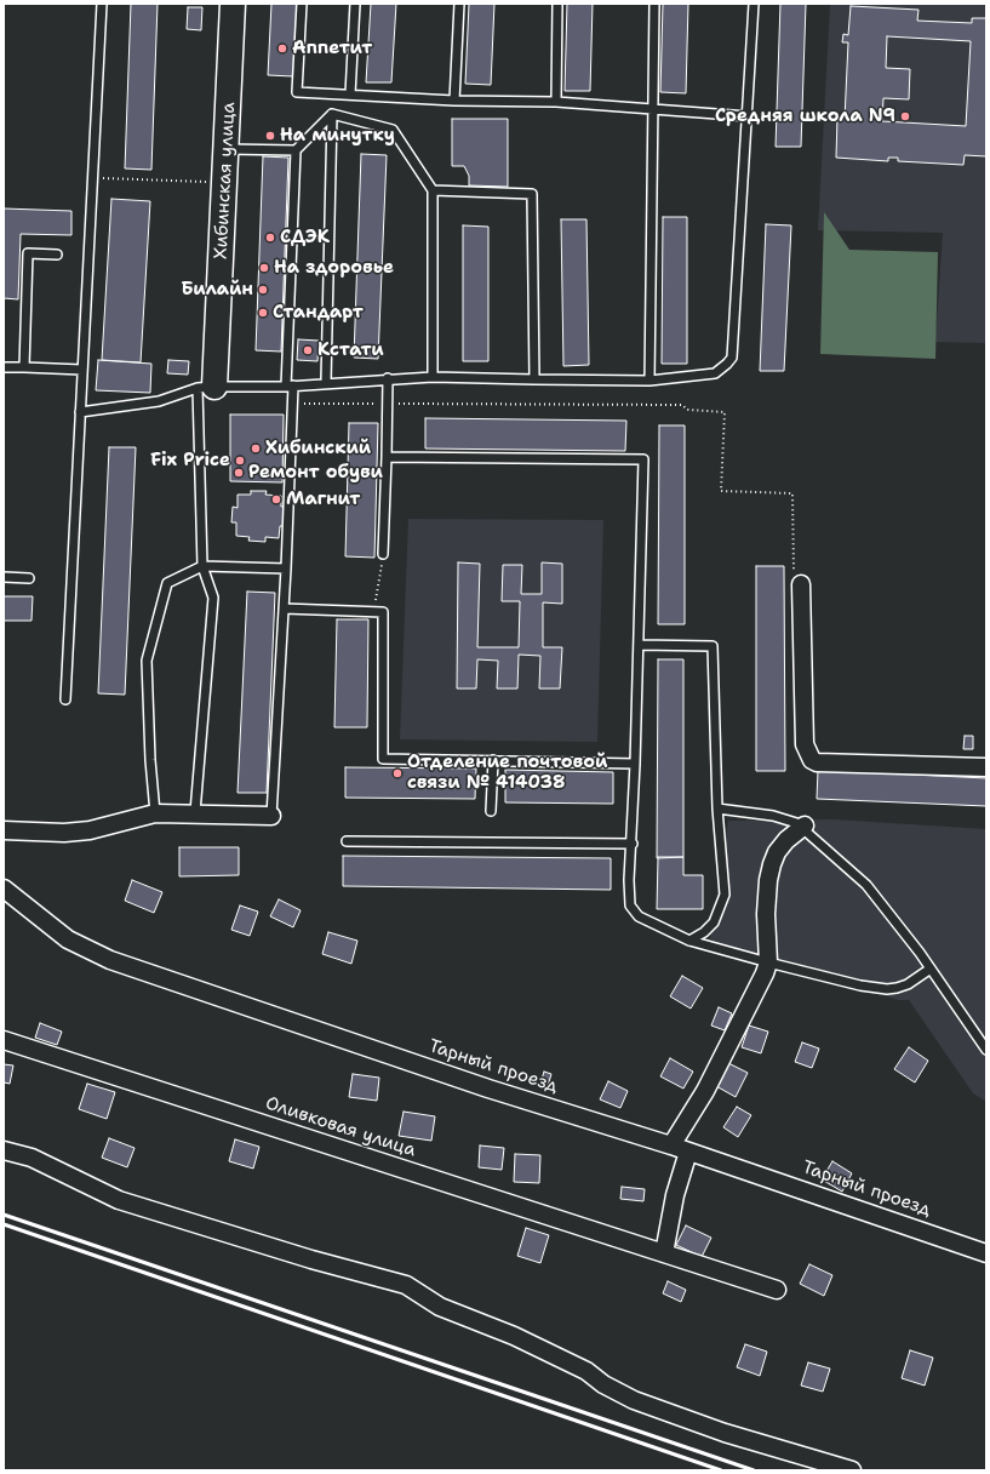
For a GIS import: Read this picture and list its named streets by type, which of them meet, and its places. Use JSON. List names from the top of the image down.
{
  "streets": {
    "street": ["Хибинская улица", "Тарный проезд", "Оливковая улица"]
  },
  "places": [
    "Аппетит",
    "Средняя школа N9",
    "На минутку",
    "СДЭК",
    "На здоровье",
    "Билайн",
    "Стандарт",
    "Кстати",
    "Хибинский",
    "Fix Price",
    "Ремонт обуви",
    "Магнит",
    "Отделение почтовой связи № 414038"
  ]
}
